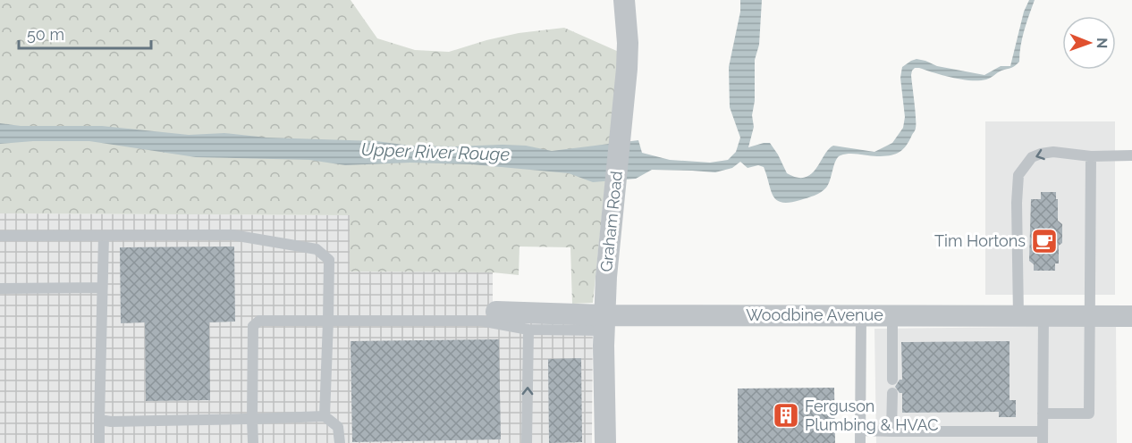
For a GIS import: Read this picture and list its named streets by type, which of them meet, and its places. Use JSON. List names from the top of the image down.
{
  "streets": {
    "street": ["Graham Road", "Woodbine Avenue"]
  },
  "crossings": [
    ["Graham Road", "Woodbine Avenue"]
  ],
  "water": ["Upper River Rouge"],
  "places": {
    "cafe": ["Tim Hortons"],
    "building": ["Ferguson Plumbing & HVAC"]
  },
  "scale_bar": "50 m",
  "north": "right"
}
